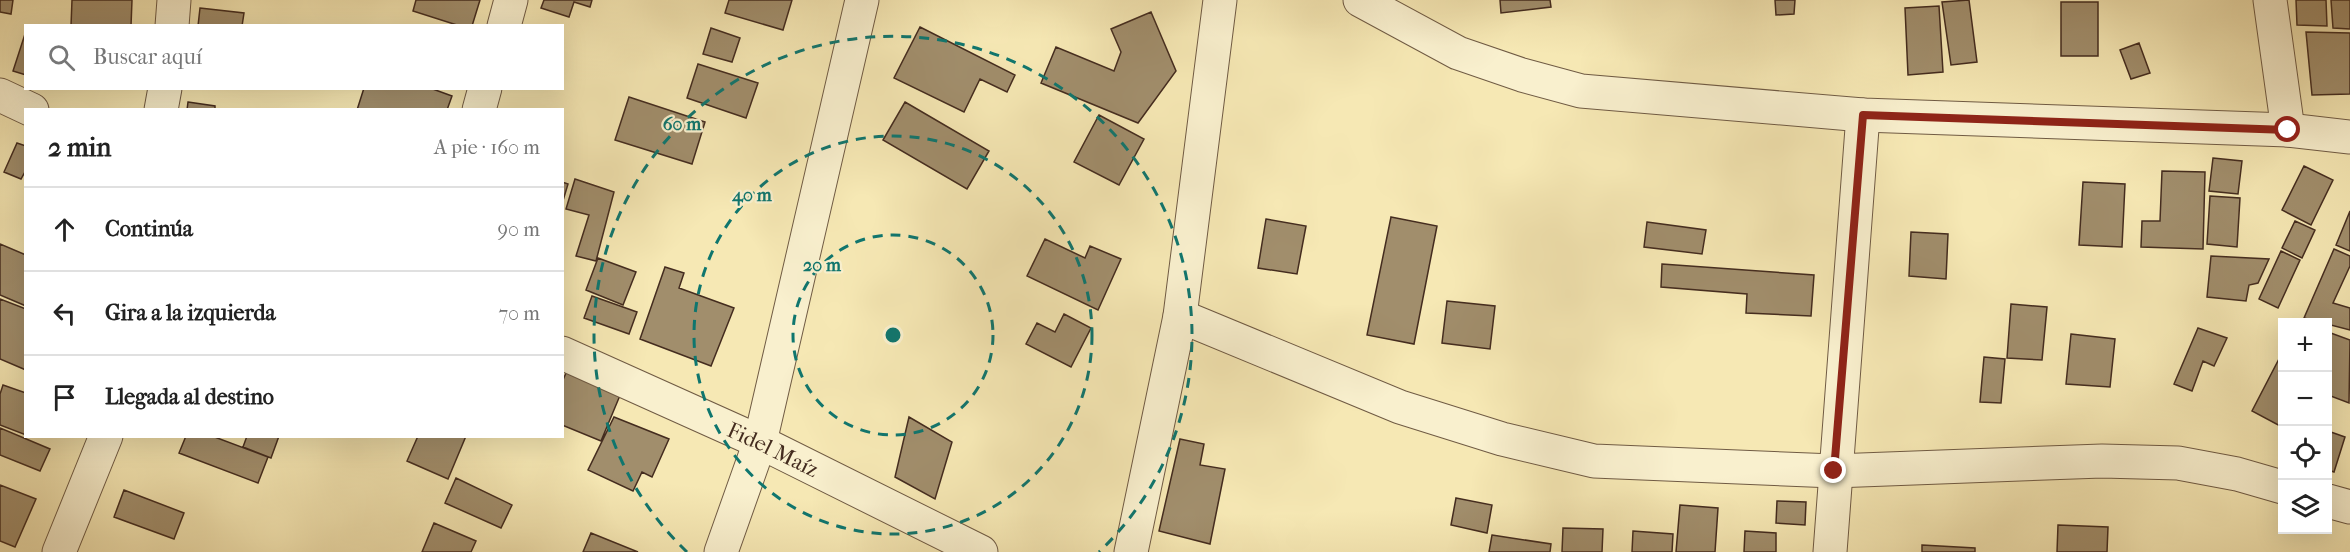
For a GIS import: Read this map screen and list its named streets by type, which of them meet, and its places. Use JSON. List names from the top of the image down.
{
  "streets": {
    "street": ["Fidel Maíz"]
  },
  "page": {
    "search": "Buscar aquí",
    "heading": ["2 min", "A pie · 160 m"],
    "list": [
      ["Continúa", "90 m"],
      ["Gira a la izquierda", "70 m"],
      "Llegada al destino"
    ],
    "map_buttons": ["+", "−"]
  },
  "rings": ["60 m", "40 m", "20 m"]
}
